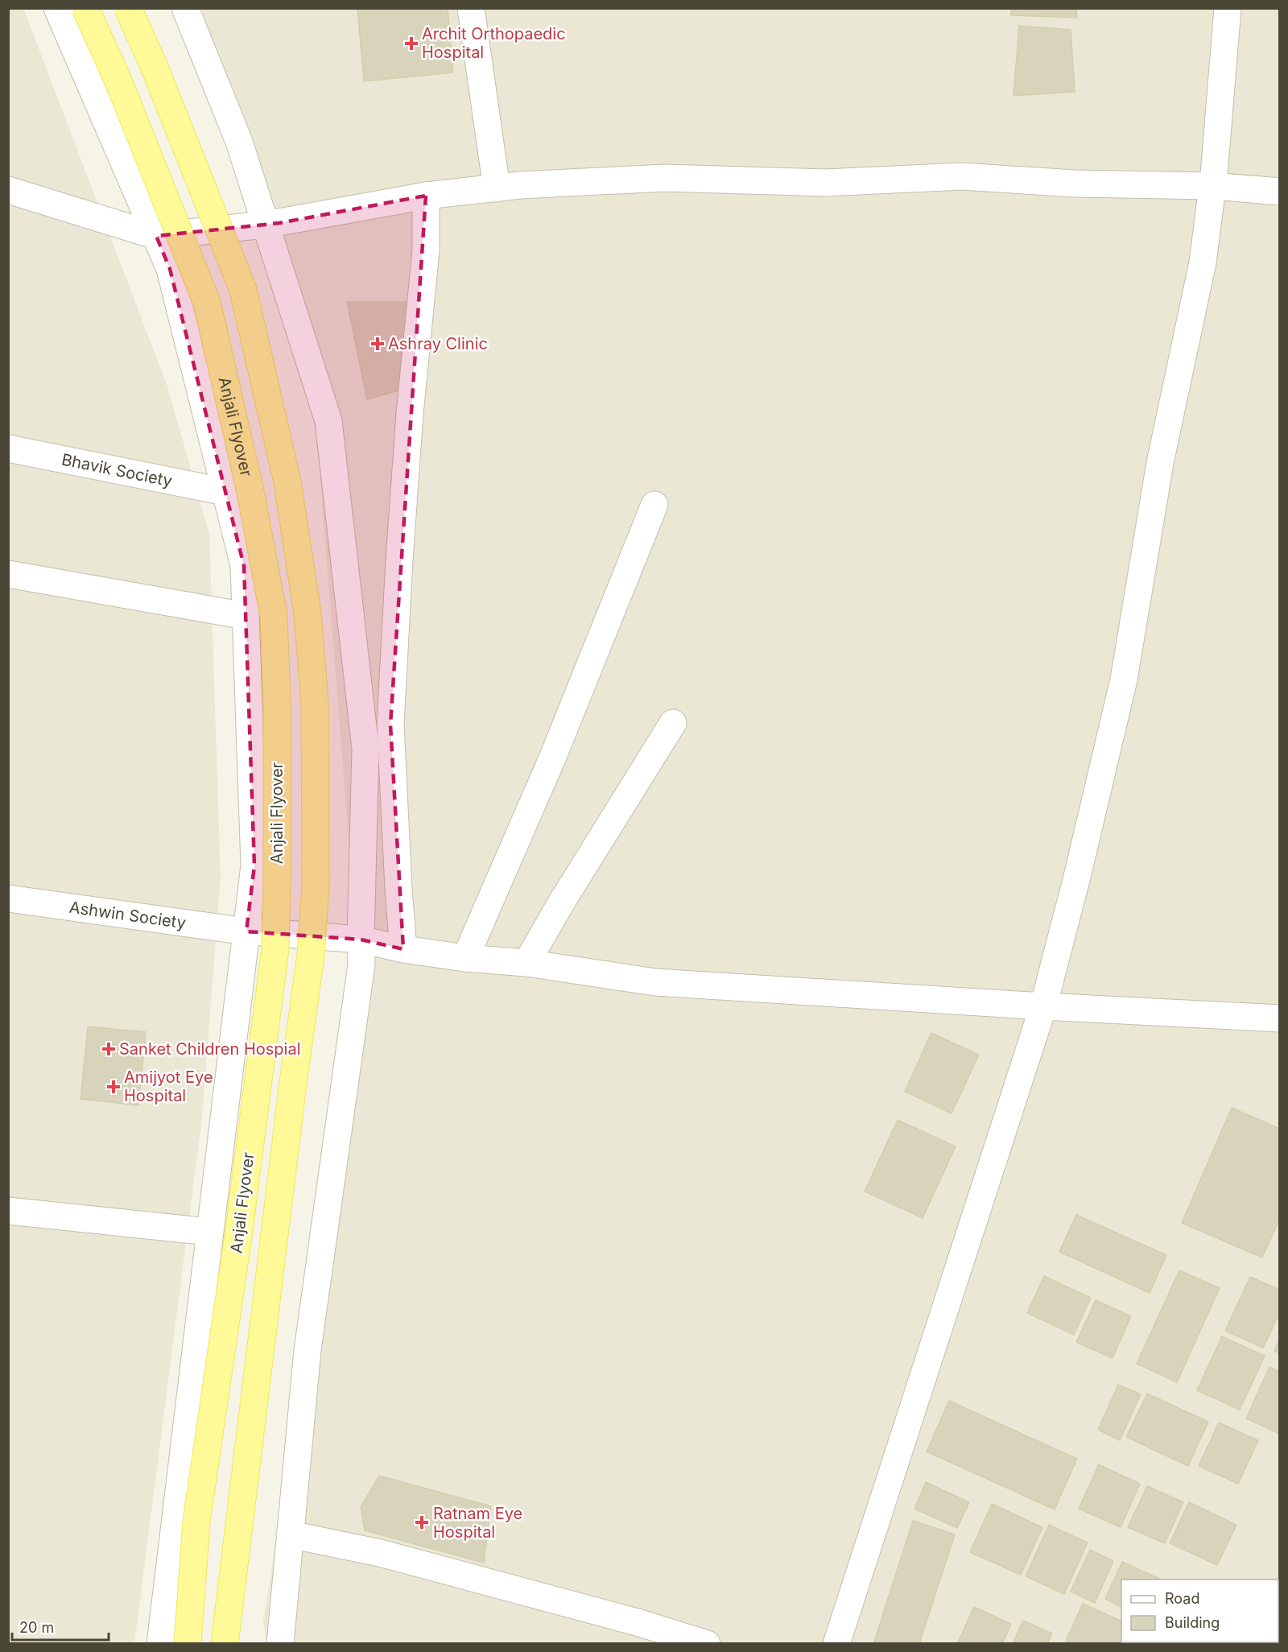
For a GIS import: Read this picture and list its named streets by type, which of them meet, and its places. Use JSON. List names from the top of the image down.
{
  "streets": {
    "main road": ["Anjali Flyover"],
    "street": ["Bhavik Society", "Ashwin Society"]
  },
  "places": {
    "health": [
      "Archit Orthopaedic Hospital",
      "Ashray Clinic",
      "Sanket Children Hospial",
      "Amijyot Eye Hospital",
      "Ratnam Eye Hospital"
    ]
  },
  "legend": ["Road", "Building"],
  "scale_bar": "20 m"
}
